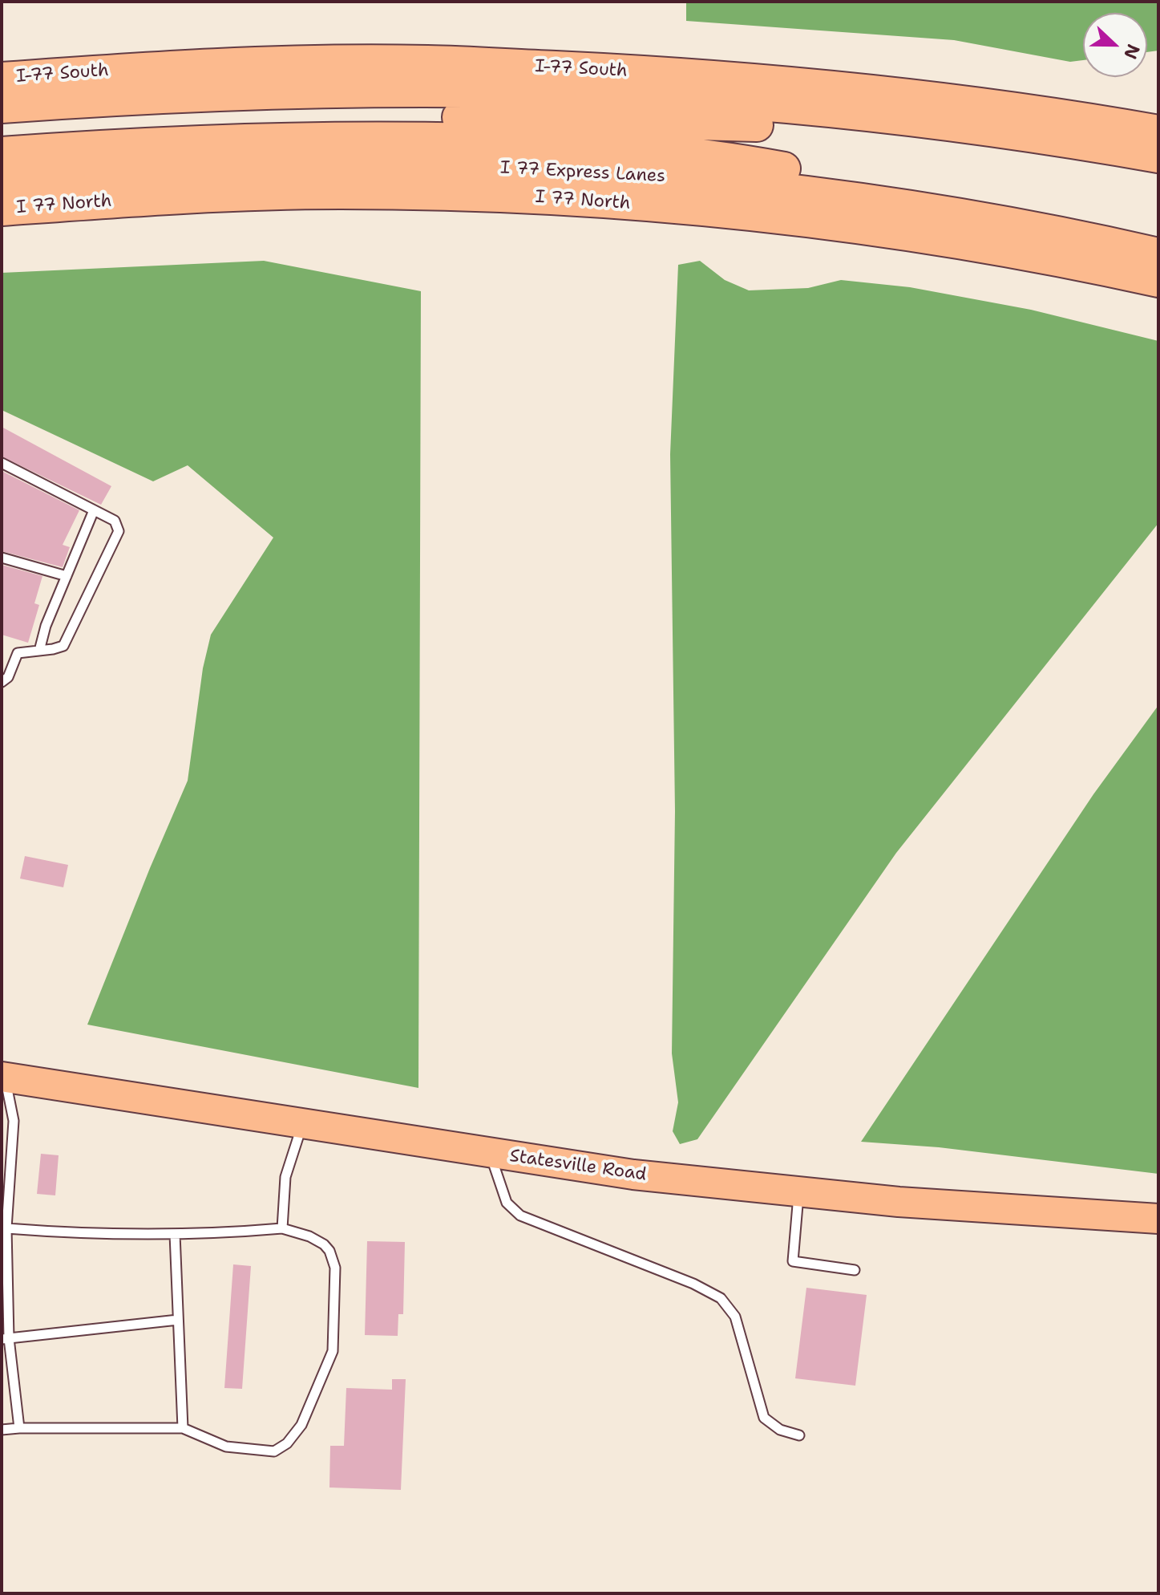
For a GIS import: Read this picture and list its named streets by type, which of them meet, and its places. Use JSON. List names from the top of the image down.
{
  "streets": {
    "highway": ["I-77 South", "I 77 Express Lanes", "I 77 North"],
    "main road": ["Statesville Road"]
  },
  "north": "right"
}
